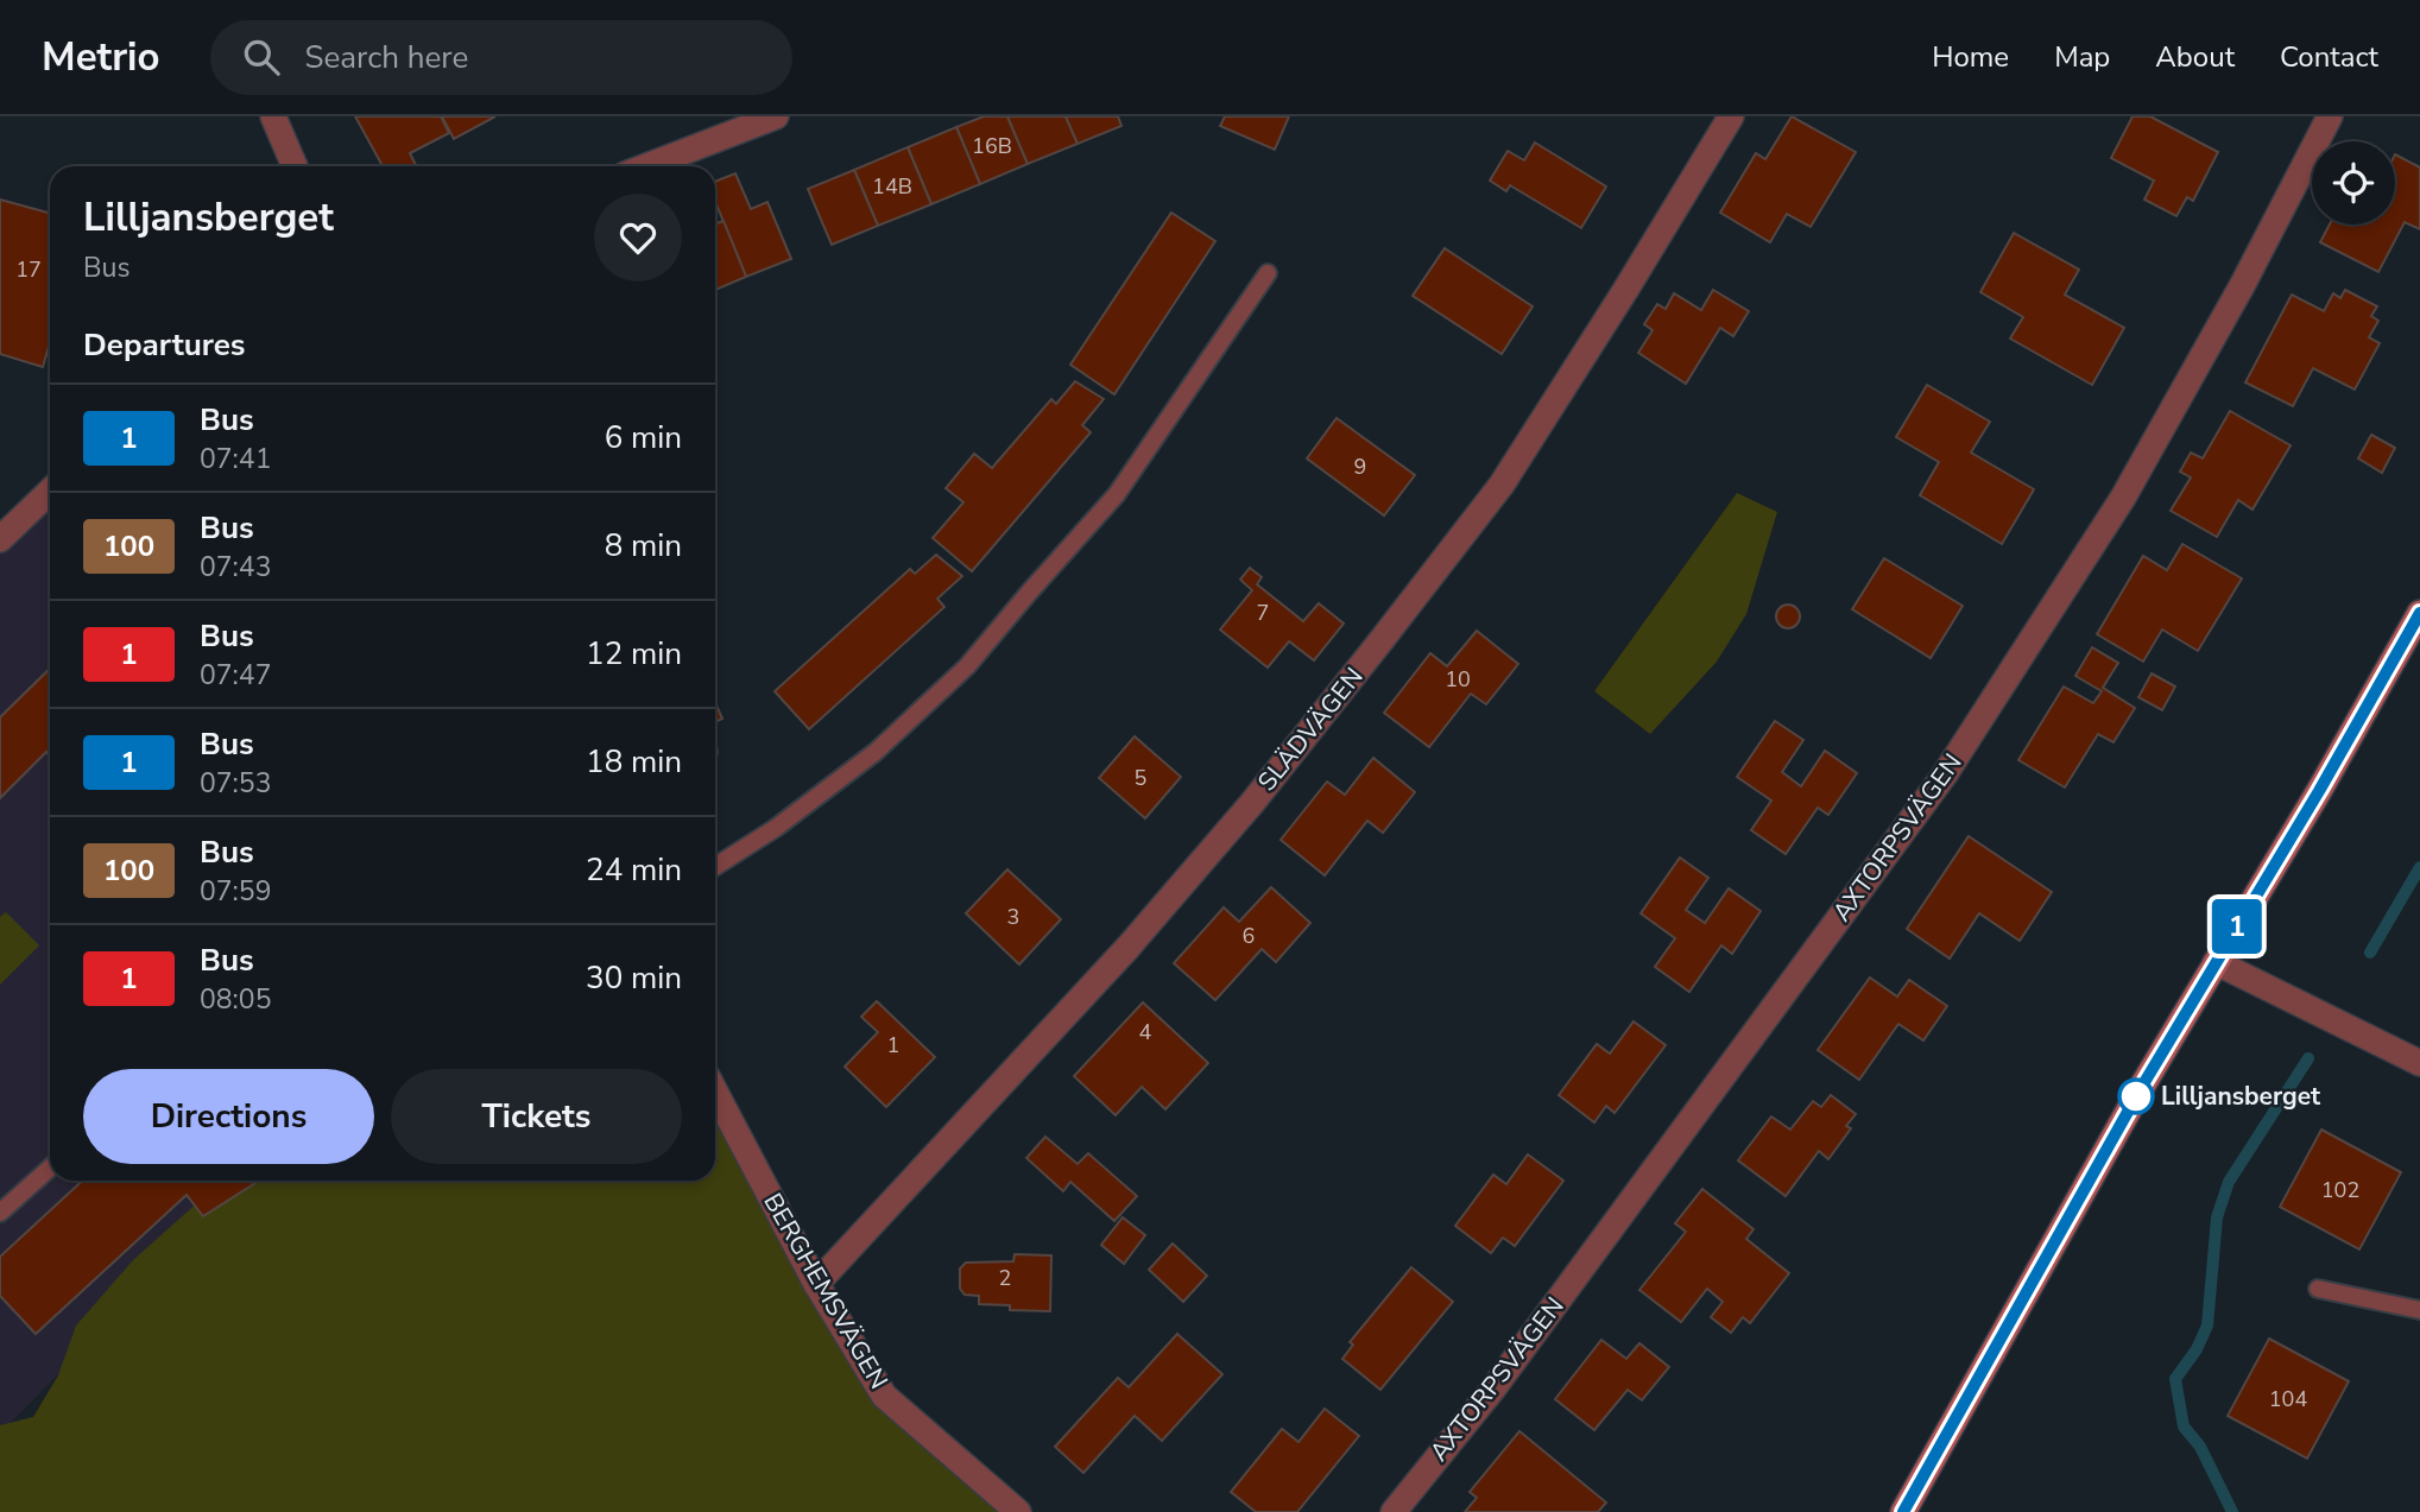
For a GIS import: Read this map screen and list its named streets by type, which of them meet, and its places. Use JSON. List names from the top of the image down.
{
  "streets": {
    "street": ["SLÄDVÄGEN", "AXTORPSVÄGEN", "BERGHEMSVÄGEN"]
  },
  "crossings": [
    ["SLÄDVÄGEN", "BERGHEMSVÄGEN"]
  ],
  "places": ["Lilljansberget"],
  "lines": ["bus line 1"],
  "house_numbers": [
    "16B",
    "14B",
    "17",
    "9",
    "7",
    "10",
    "5",
    "3",
    "6",
    "4",
    "1",
    "102",
    "2",
    "104"
  ],
  "page": {
    "header": "Metrio",
    "search": "Search here",
    "nav": [
      "Home",
      "Map",
      "About",
      "Contact"
    ],
    "on_map": "1",
    "heading": [
      ["Lilljansberget", "Bus"],
      "Departures"
    ],
    "list": [
      {
        "mark": "1",
        "name": "Bus",
        "note": "07:41",
        "value": "6 min"
      },
      {
        "mark": "100",
        "name": "Bus",
        "note": "07:43",
        "value": "8 min"
      },
      {
        "mark": "1",
        "name": "Bus",
        "note": "07:47",
        "value": "12 min"
      },
      {
        "mark": "1",
        "name": "Bus",
        "note": "07:53",
        "value": "18 min"
      },
      {
        "mark": "100",
        "name": "Bus",
        "note": "07:59",
        "value": "24 min"
      },
      {
        "mark": "1",
        "name": "Bus",
        "note": "08:05",
        "value": "30 min"
      }
    ],
    "buttons": ["Directions", "Tickets"]
  }
}
